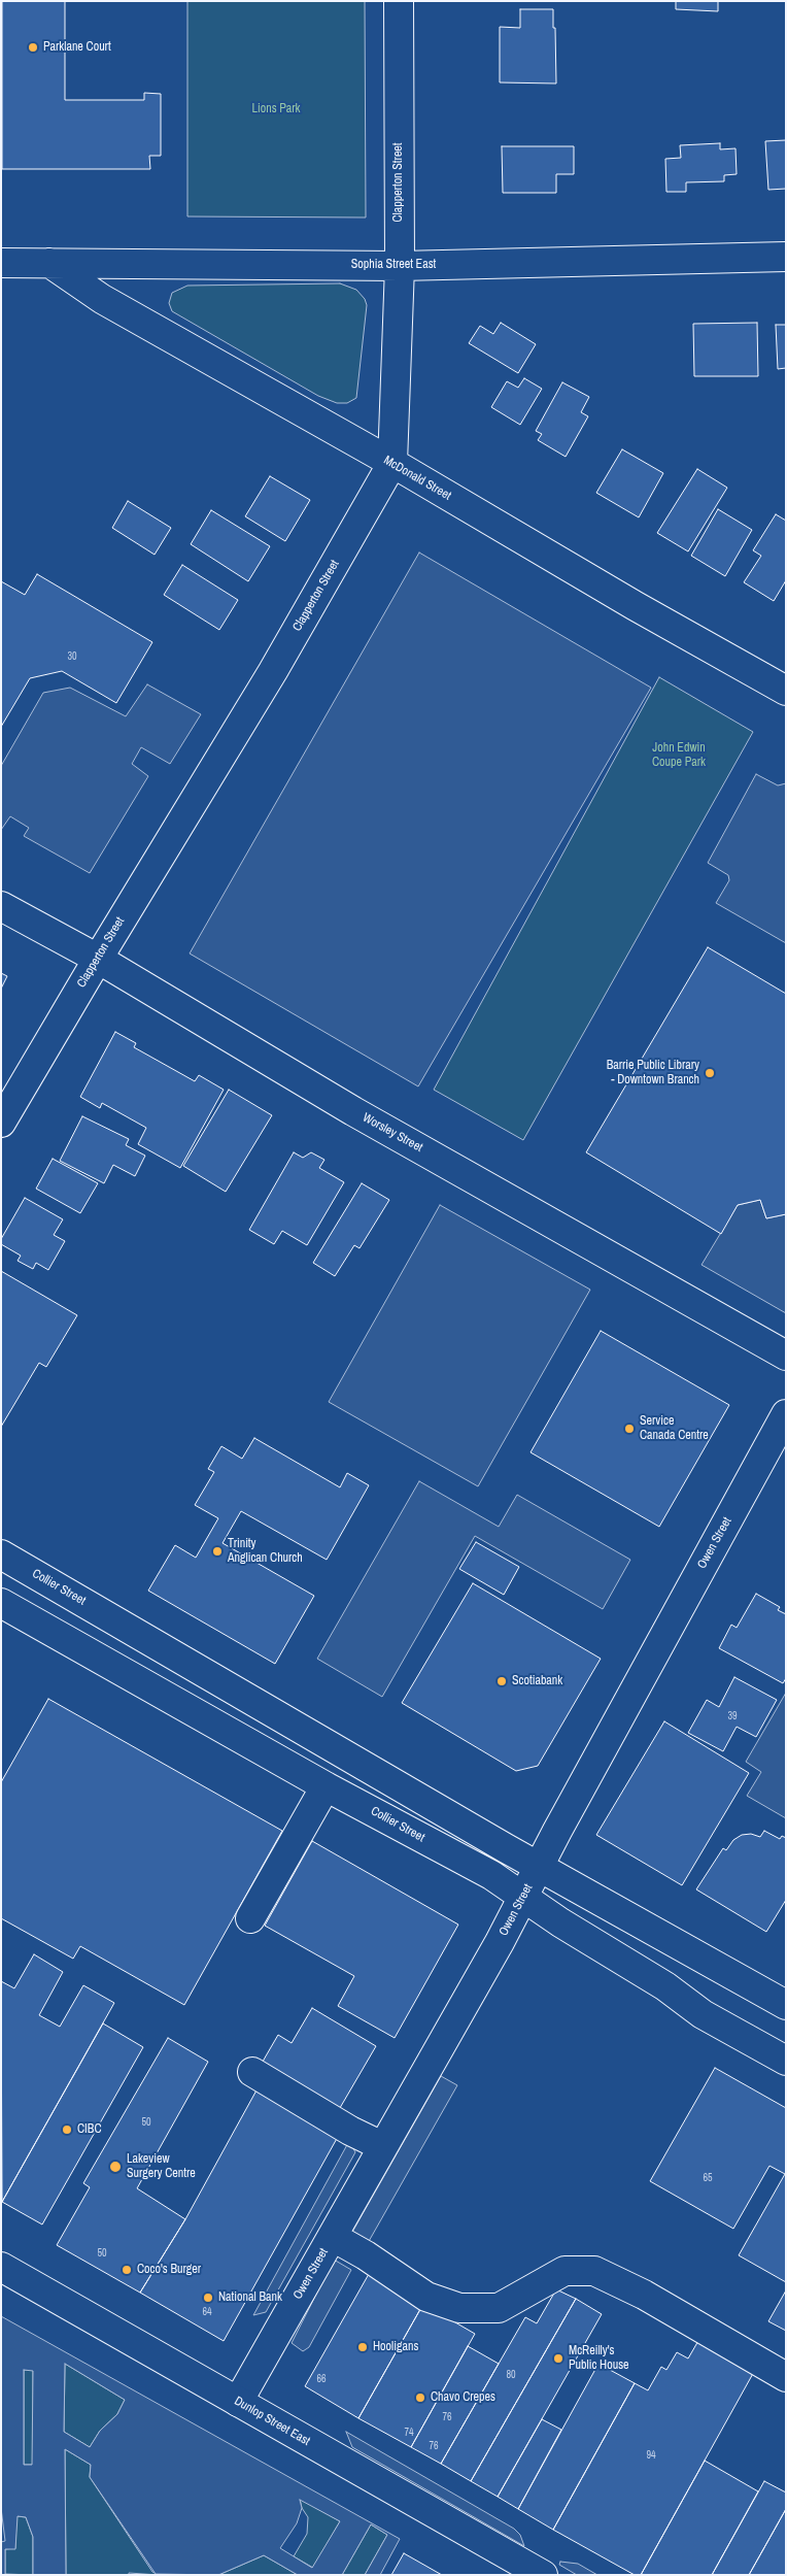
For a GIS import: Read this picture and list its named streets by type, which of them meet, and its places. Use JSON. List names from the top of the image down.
{
  "streets": {
    "street": [
      "Clapperton Street",
      "Sophia Street East",
      "McDonald Street",
      "Worsley Street",
      "Owen Street",
      "Collier Street",
      "Dunlop Street East"
    ]
  },
  "crossings": [
    ["Clapperton Street", "Sophia Street East"],
    ["Clapperton Street", "McDonald Street"],
    ["Clapperton Street", "Worsley Street"],
    ["Sophia Street East", "McDonald Street"],
    ["Owen Street", "Collier Street"],
    ["Owen Street", "Dunlop Street East"]
  ],
  "parks": ["Lions Park", "John Edwin Coupe Park"],
  "places": [
    "Parklane Court",
    "Barrie Public Library - Downtown Branch",
    "Service Canada Centre",
    "Trinity Anglican Church",
    "Scotiabank",
    "CIBC",
    "Lakeview Surgery Centre",
    "Coco's Burger",
    "National Bank",
    "Hooligans",
    "McReilly's Public House",
    "Chavo Crepes"
  ],
  "house_numbers": [
    "30",
    "39",
    "50",
    "65",
    "50",
    "64",
    "80",
    "66",
    "76",
    "74",
    "76",
    "94"
  ]
}
